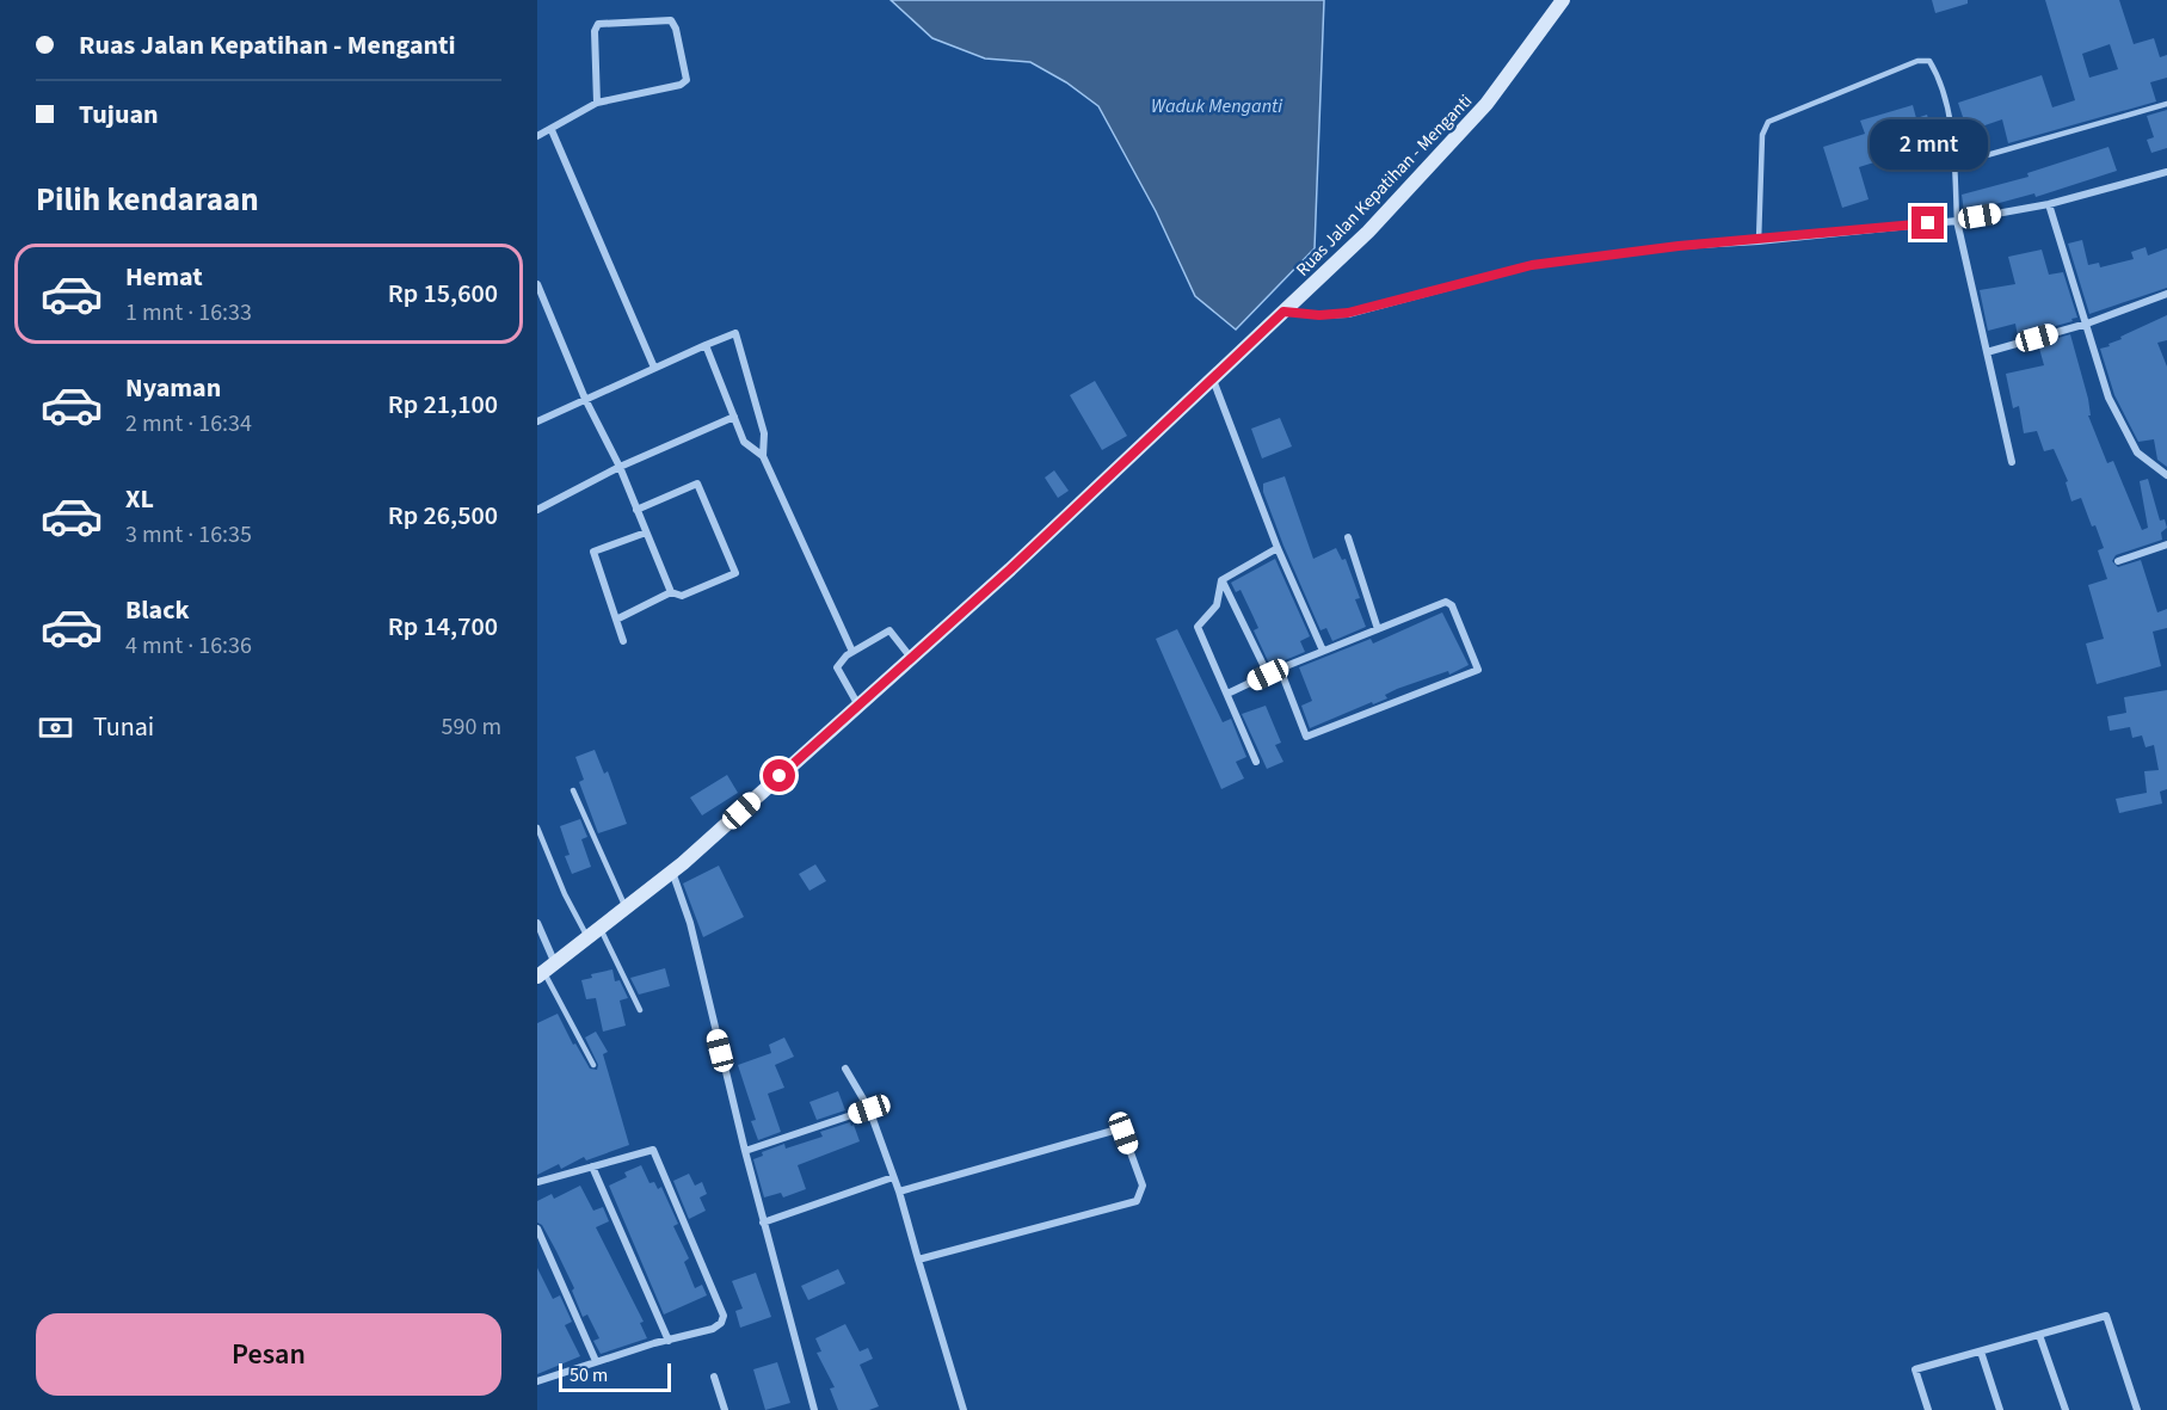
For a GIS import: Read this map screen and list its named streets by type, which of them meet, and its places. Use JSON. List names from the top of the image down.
{
  "streets": {
    "main road": ["Ruas Jalan Kepatihan - Menganti"]
  },
  "water": ["Waduk Menganti"],
  "scale_bar": "50 m",
  "page": {
    "banner": ["Ruas Jalan Kepatihan - Menganti", "Tujuan"],
    "bubble": "2 mnt",
    "heading": "Pilih kendaraan",
    "list": [
      {
        "name": "Hemat",
        "note": "1 mnt · 16:33",
        "value": "Rp 15,600"
      },
      {
        "name": "Nyaman",
        "note": "2 mnt · 16:34",
        "value": "Rp 21,100"
      },
      {
        "name": "XL",
        "note": "3 mnt · 16:35",
        "value": "Rp 26,500"
      },
      {
        "name": "Black",
        "note": "4 mnt · 16:36",
        "value": "Rp 14,700"
      }
    ],
    "pay": ["Tunai", "590 m"],
    "buttons": "Pesan",
    "scale": "50 m"
  }
}
